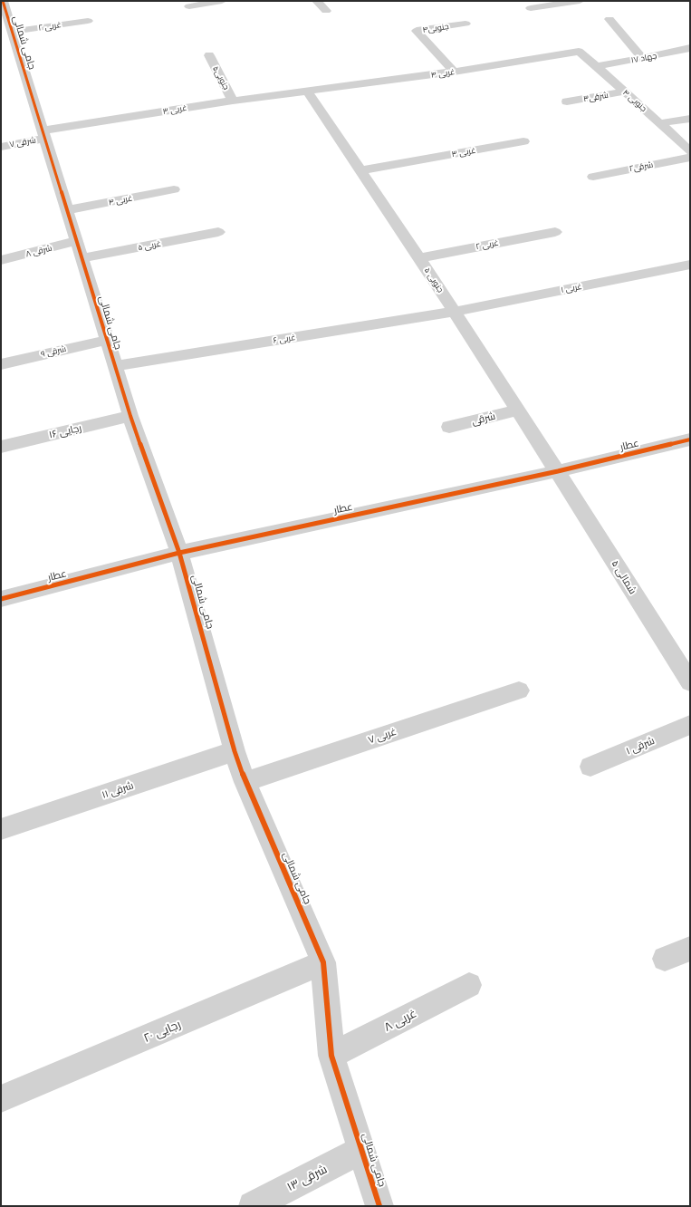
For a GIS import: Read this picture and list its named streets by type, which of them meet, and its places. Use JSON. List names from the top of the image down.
{
  "streets": {
    "street": [
      "غربی ۲",
      "جنوبی۴",
      "جامی شمالی",
      "جهاد ۱۷",
      "غربی ۴",
      "جنوبی۵",
      "شرقی۳",
      "جنوبی ۴",
      "غربی ۳",
      "شرقی ۷",
      "شرقی۲",
      "غربی ۵",
      "شرقی ۸",
      "جنوبی ۵",
      "غربی ۱",
      "غربی ۶",
      "شرقی ۹",
      "شرقی",
      "رجایی ۱۶",
      "عطار",
      "شمالی ۵",
      "غربی ۷",
      "شرقی ۱",
      "شرقی ۱۱",
      "غربی ۸",
      "رجایی ۲۰",
      "شرقی ۱۳"
    ]
  },
  "crossings": [
    ["غربی ۲", "جامی شمالی"],
    ["غربی ۲", "جنوبی ۵"],
    ["جنوبی۴", "غربی ۴"],
    ["جامی شمالی", "غربی ۴"],
    ["جامی شمالی", "غربی ۳"],
    ["جامی شمالی", "شرقی ۷"],
    ["جامی شمالی", "غربی ۵"],
    ["جامی شمالی", "شرقی ۸"],
    ["جامی شمالی", "غربی ۶"],
    ["جامی شمالی", "شرقی ۹"],
    ["جامی شمالی", "رجایی ۱۶"],
    ["جامی شمالی", "عطار"],
    ["جامی شمالی", "غربی ۷"],
    ["جامی شمالی", "شرقی ۱۱"],
    ["جامی شمالی", "غربی ۸"],
    ["جامی شمالی", "رجایی ۲۰"],
    ["جامی شمالی", "شرقی ۱۳"],
    ["جهاد ۱۷", "جنوبی ۴"],
    ["غربی ۴", "جنوبی ۴"],
    ["غربی ۴", "غربی ۳"],
    ["غربی ۴", "جنوبی ۵"],
    ["جنوبی۵", "غربی ۳"],
    ["شرقی۳", "جنوبی ۴"],
    ["غربی ۳", "شرقی ۷"],
    ["غربی ۳", "جنوبی ۵"],
    ["جنوبی ۵", "غربی ۱"],
    ["جنوبی ۵", "غربی ۶"],
    ["جنوبی ۵", "شرقی"],
    ["جنوبی ۵", "عطار"],
    ["جنوبی ۵", "شمالی ۵"],
    ["غربی ۱", "غربی ۶"],
    ["عطار", "شمالی ۵"]
  ]
}
